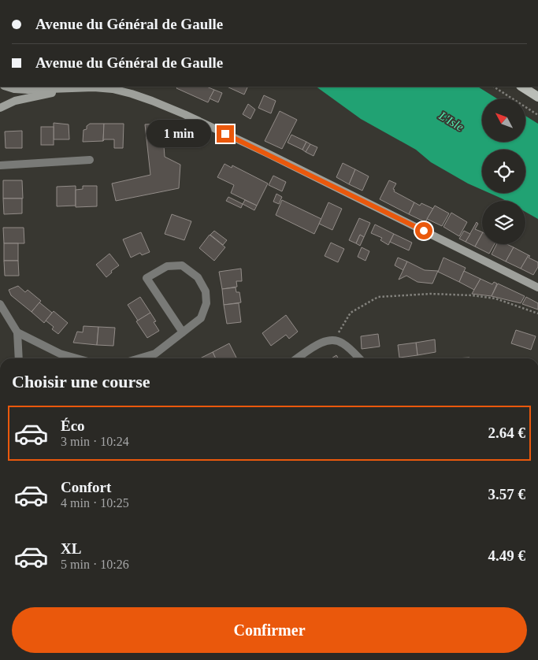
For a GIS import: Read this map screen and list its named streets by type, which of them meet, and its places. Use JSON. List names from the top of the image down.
{
  "water": ["L'Isle"],
  "north": "top left",
  "page": {
    "banner": ["Avenue du Général de Gaulle", "Avenue du Général de Gaulle"],
    "bubble": "1 min",
    "heading": "Choisir une course",
    "list": [
      {
        "name": "Éco",
        "note": "3 min · 10:24",
        "value": "2.64 €"
      },
      {
        "name": "Confort",
        "note": "4 min · 10:25",
        "value": "3.57 €"
      },
      {
        "name": "XL",
        "note": "5 min · 10:26",
        "value": "4.49 €"
      }
    ],
    "buttons": "Confirmer"
  }
}
